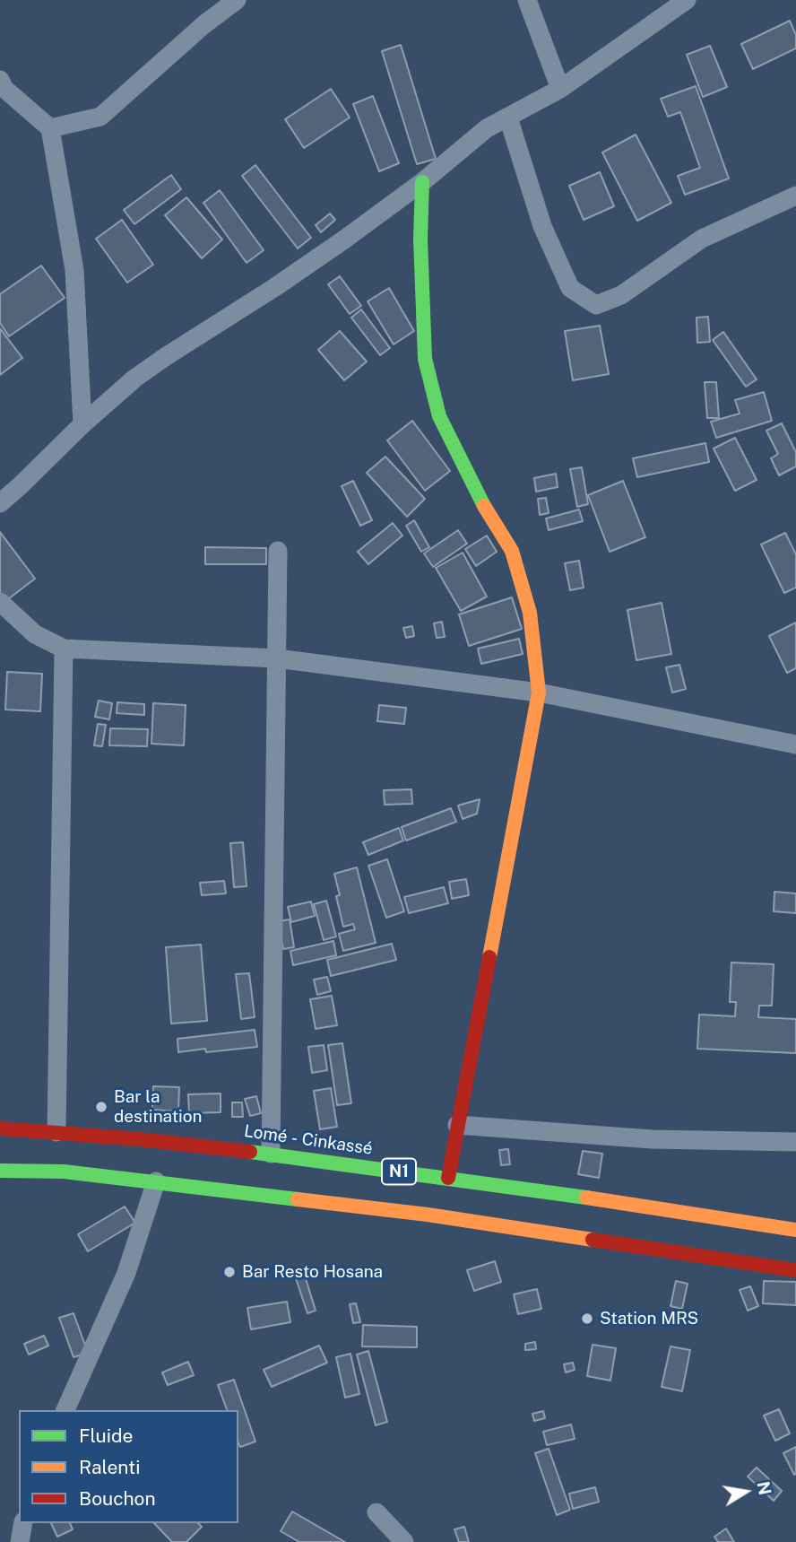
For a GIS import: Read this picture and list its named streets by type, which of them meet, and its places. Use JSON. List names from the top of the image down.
{
  "streets": {
    "main road": ["Lomé - Cinkassé", "N1"]
  },
  "places": ["Bar la destination", "Bar Resto Hosana", "Station MRS"],
  "legend": ["Fluide", "Ralenti", "Bouchon"],
  "north": "right"
}
